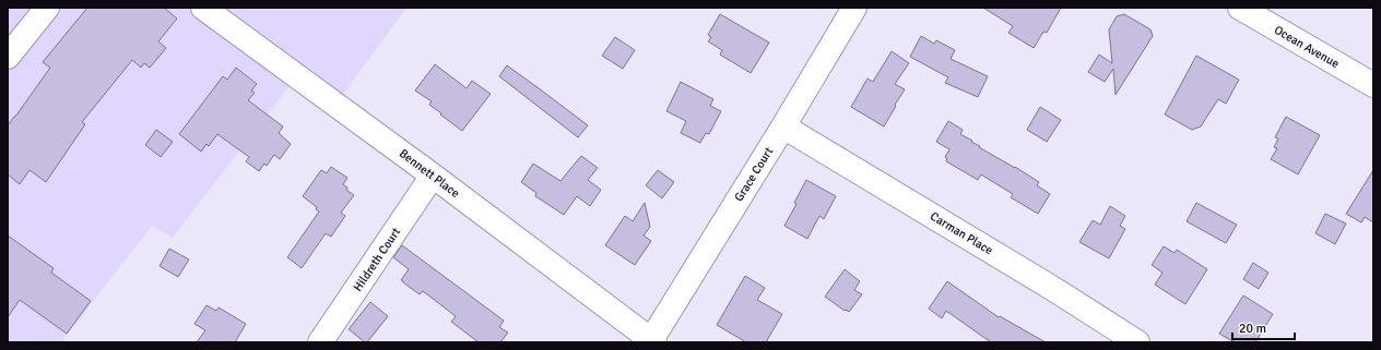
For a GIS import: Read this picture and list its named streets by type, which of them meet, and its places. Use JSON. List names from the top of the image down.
{
  "streets": {
    "street": [
      "Ocean Avenue",
      "Bennett Place",
      "Grace Court",
      "Carman Place",
      "Hildreth Court"
    ]
  },
  "crossings": [
    ["Bennett Place", "Grace Court"],
    ["Bennett Place", "Hildreth Court"],
    ["Grace Court", "Carman Place"]
  ],
  "scale_bar": "20 m"
}
